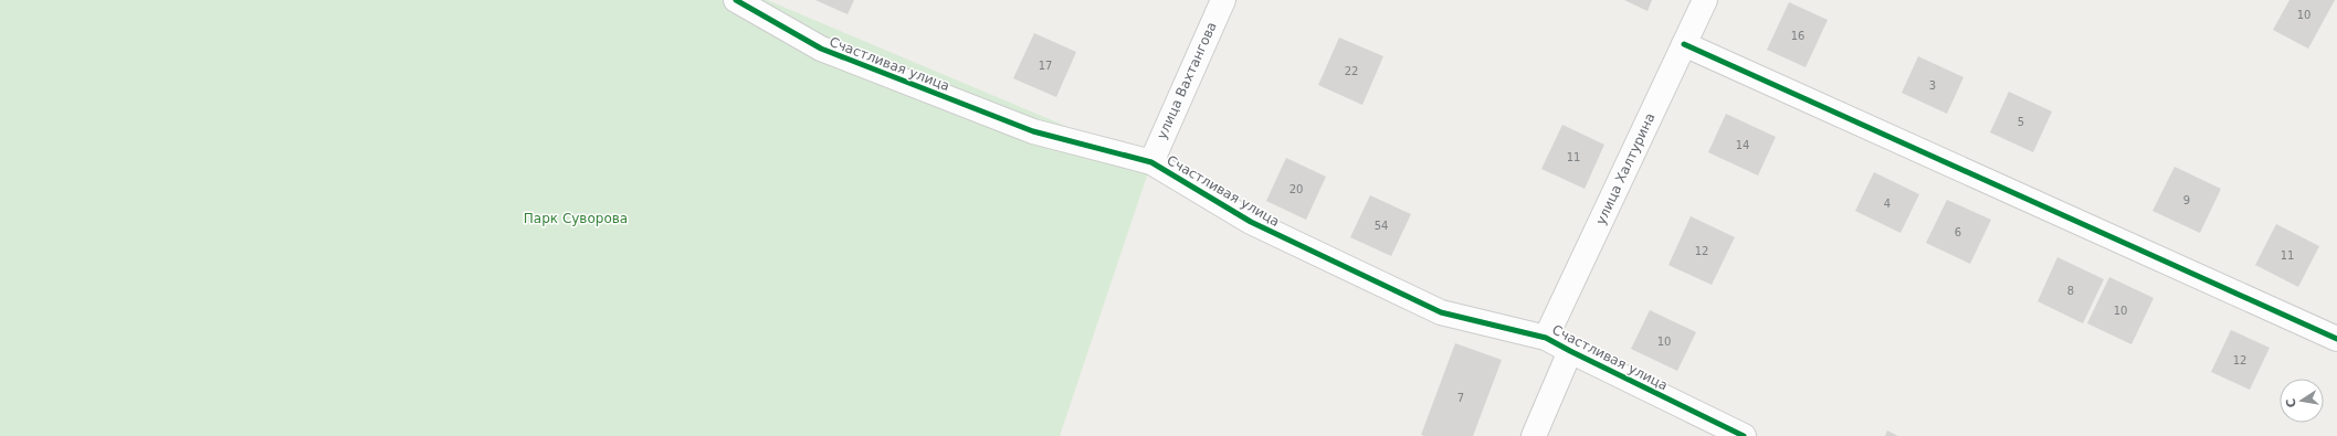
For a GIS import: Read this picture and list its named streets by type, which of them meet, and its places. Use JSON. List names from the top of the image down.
{
  "streets": {
    "street": ["Счастливая улица", "улица Вахтангова", "улица Халтурина"]
  },
  "crossings": [
    ["Счастливая улица", "улица Вахтангова"],
    ["Счастливая улица", "улица Халтурина"]
  ],
  "parks": ["Парк Суворова"],
  "house_numbers": [
    "10",
    "16",
    "17",
    "22",
    "3",
    "5",
    "14",
    "11",
    "20",
    "9",
    "4",
    "54",
    "6",
    "12",
    "11",
    "8",
    "10",
    "10",
    "12",
    "7"
  ],
  "north": "left"
}
